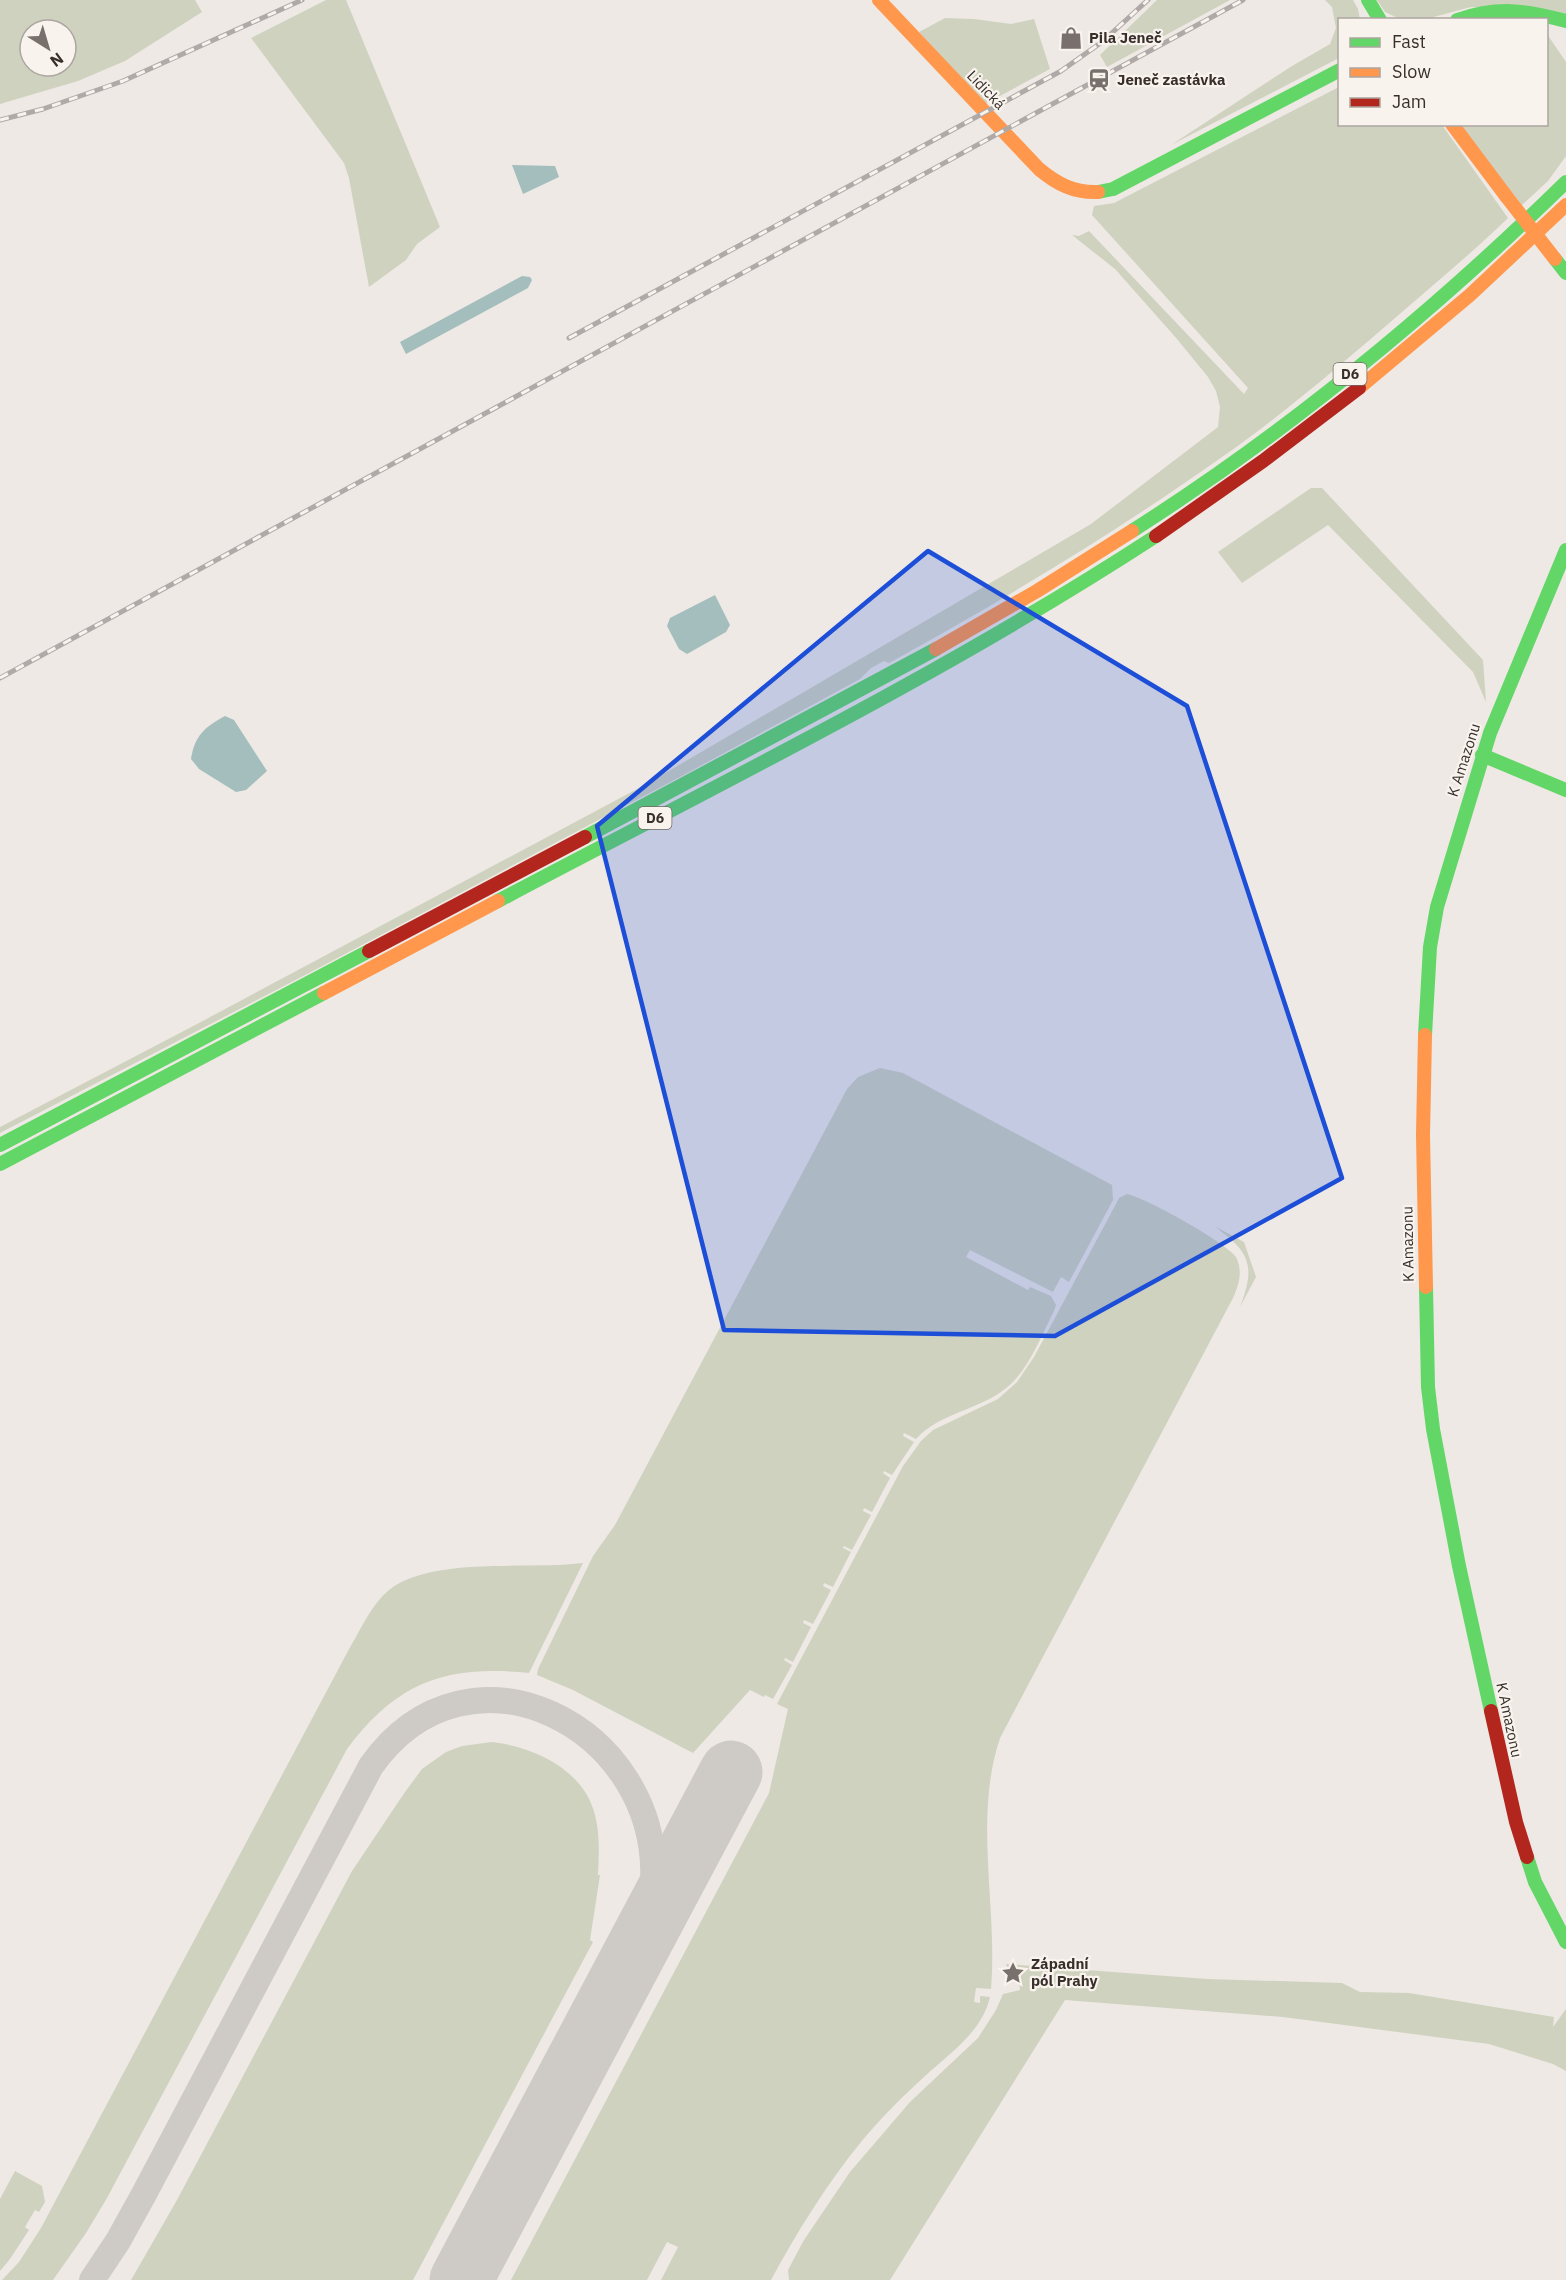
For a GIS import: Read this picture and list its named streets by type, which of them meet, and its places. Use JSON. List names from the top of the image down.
{
  "streets": {
    "main road": ["Lidická", "D6", "K Amazonu"]
  },
  "places": {
    "shop": ["Pila Jeneč"],
    "station": ["Jeneč zastávka"],
    "place": ["Západní pól Prahy"]
  },
  "legend": ["Fast", "Slow", "Jam"],
  "north": "bottom right"
}
